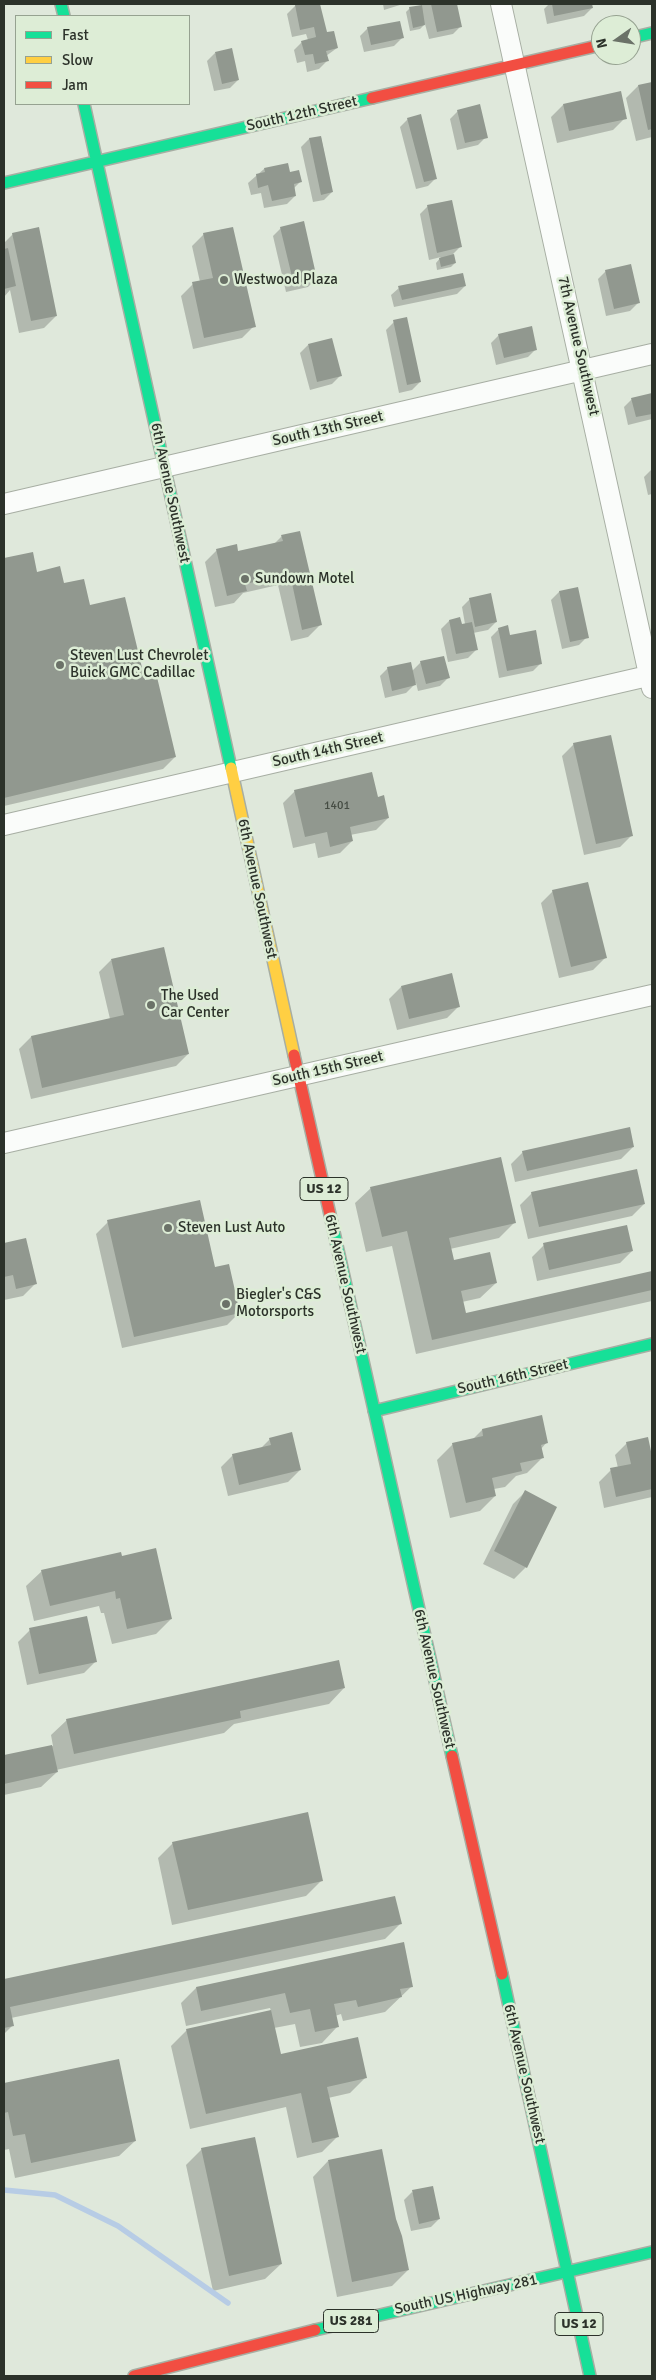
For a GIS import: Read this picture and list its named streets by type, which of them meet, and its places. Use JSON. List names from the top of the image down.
{
  "streets": {
    "main road": [
      "South 12th Street",
      "6th Avenue Southwest",
      "US 12",
      "South 16th Street",
      "South US Highway 281",
      "US 281"
    ],
    "street": [
      "7th Avenue Southwest",
      "South 13th Street",
      "South 14th Street",
      "South 15th Street"
    ]
  },
  "crossings": [
    ["South 12th Street", "7th Avenue Southwest"],
    ["South 12th Street", "6th Avenue Southwest"],
    ["7th Avenue Southwest", "South 13th Street"],
    ["7th Avenue Southwest", "South 14th Street"],
    ["South 13th Street", "6th Avenue Southwest"],
    ["6th Avenue Southwest", "South 14th Street"],
    ["6th Avenue Southwest", "South 15th Street"],
    ["6th Avenue Southwest", "South 16th Street"],
    ["6th Avenue Southwest", "South US Highway 281"]
  ],
  "places": [
    "Westwood Plaza",
    "Sundown Motel",
    "Steven Lust Chevrolet Buick GMC Cadillac",
    "The Used Car Center",
    "Steven Lust Auto",
    "Biegler's C&S Motorsports"
  ],
  "house_numbers": ["1401"],
  "legend": ["Fast", "Slow", "Jam"],
  "north": "left"
}
